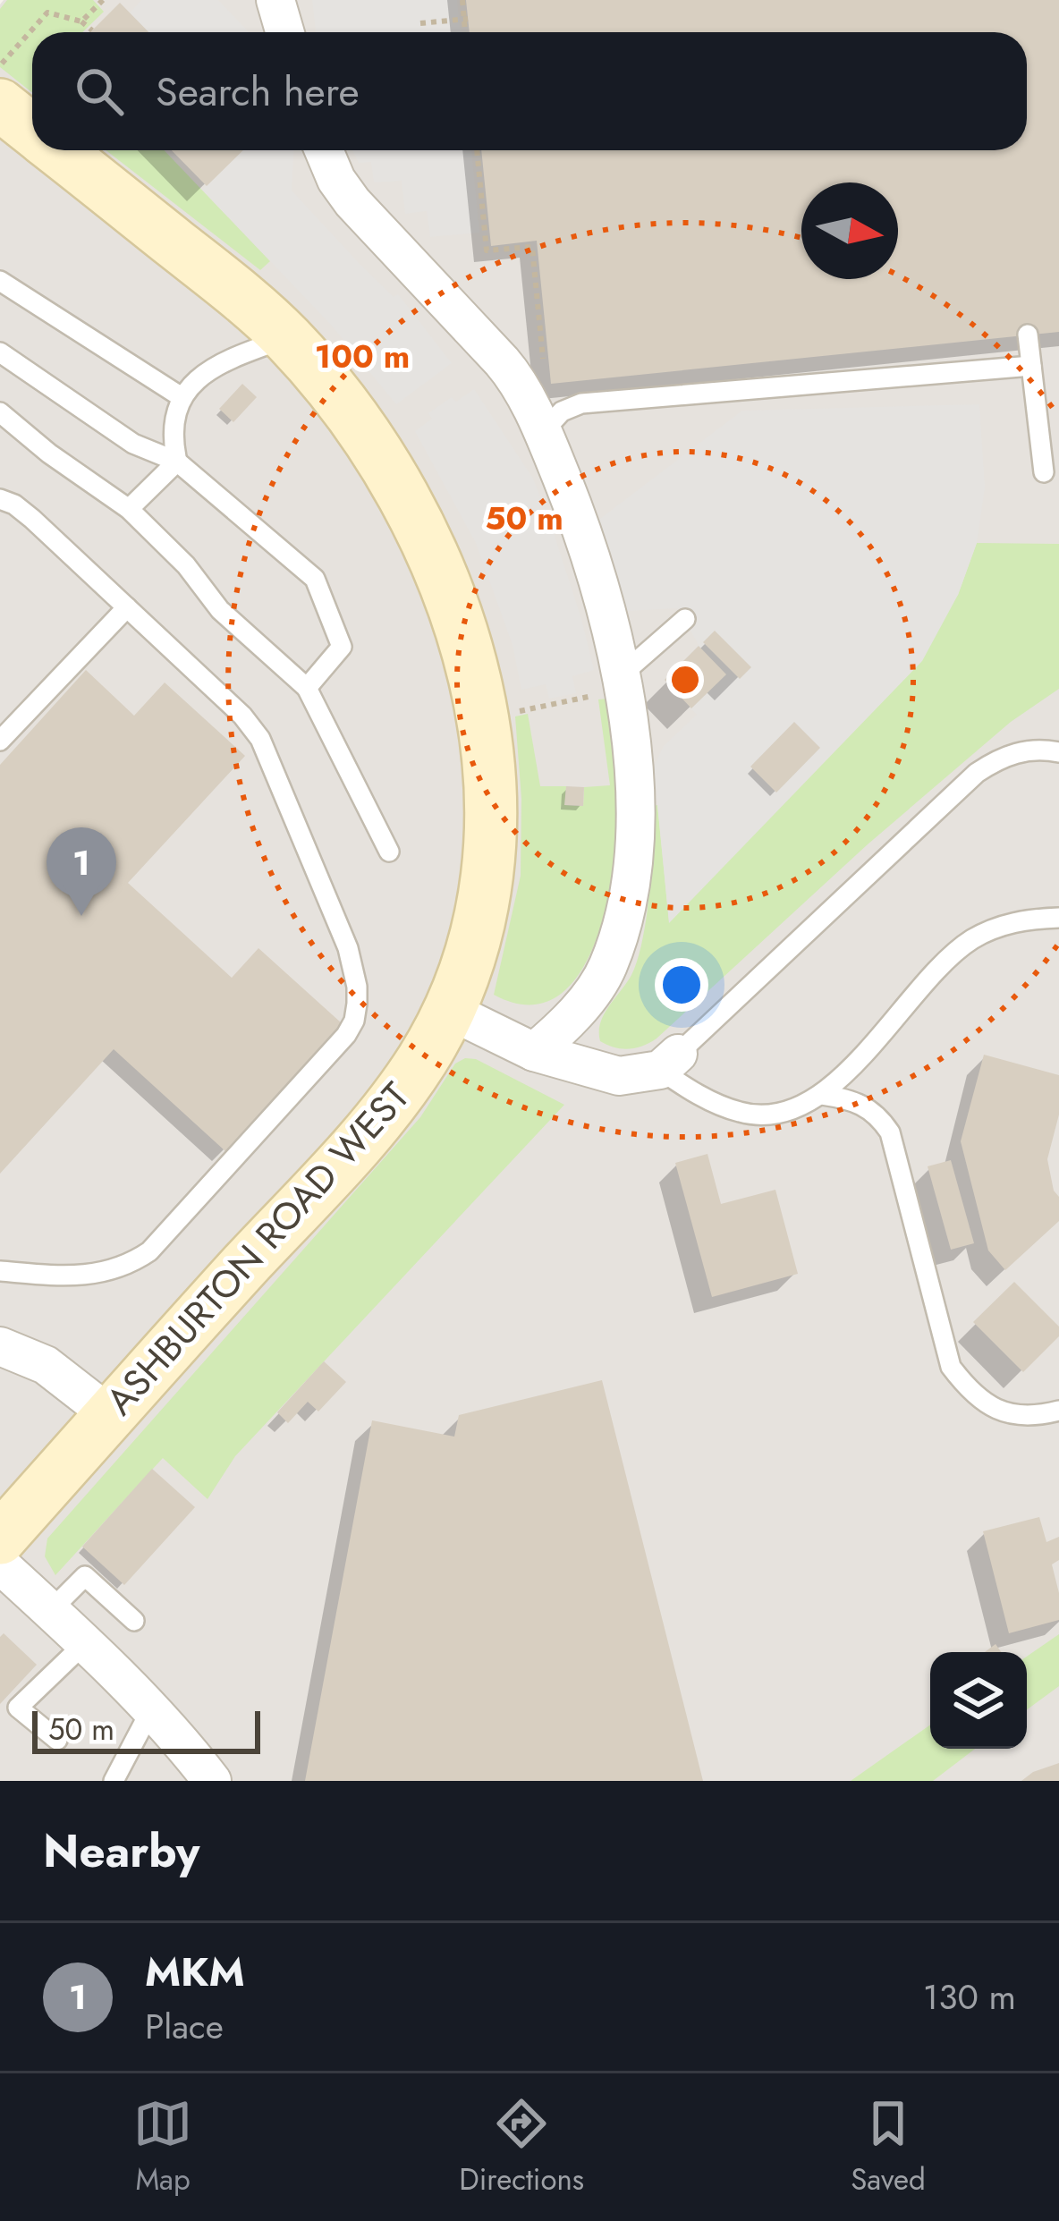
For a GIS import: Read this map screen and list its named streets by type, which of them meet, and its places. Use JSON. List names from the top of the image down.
{
  "streets": {
    "main road": ["ASHBURTON ROAD WEST"]
  },
  "scale_bar": "50 m",
  "north": "right",
  "page": {
    "search": "Search here",
    "pins": "1",
    "scale": "50 m",
    "heading": "Nearby",
    "list": [
      {
        "mark": "1",
        "name": "MKM",
        "note": "Place",
        "value": "130 m"
      }
    ],
    "nav": ["Map", "Directions", "Saved"]
  },
  "rings": ["100 m", "50 m"]
}
